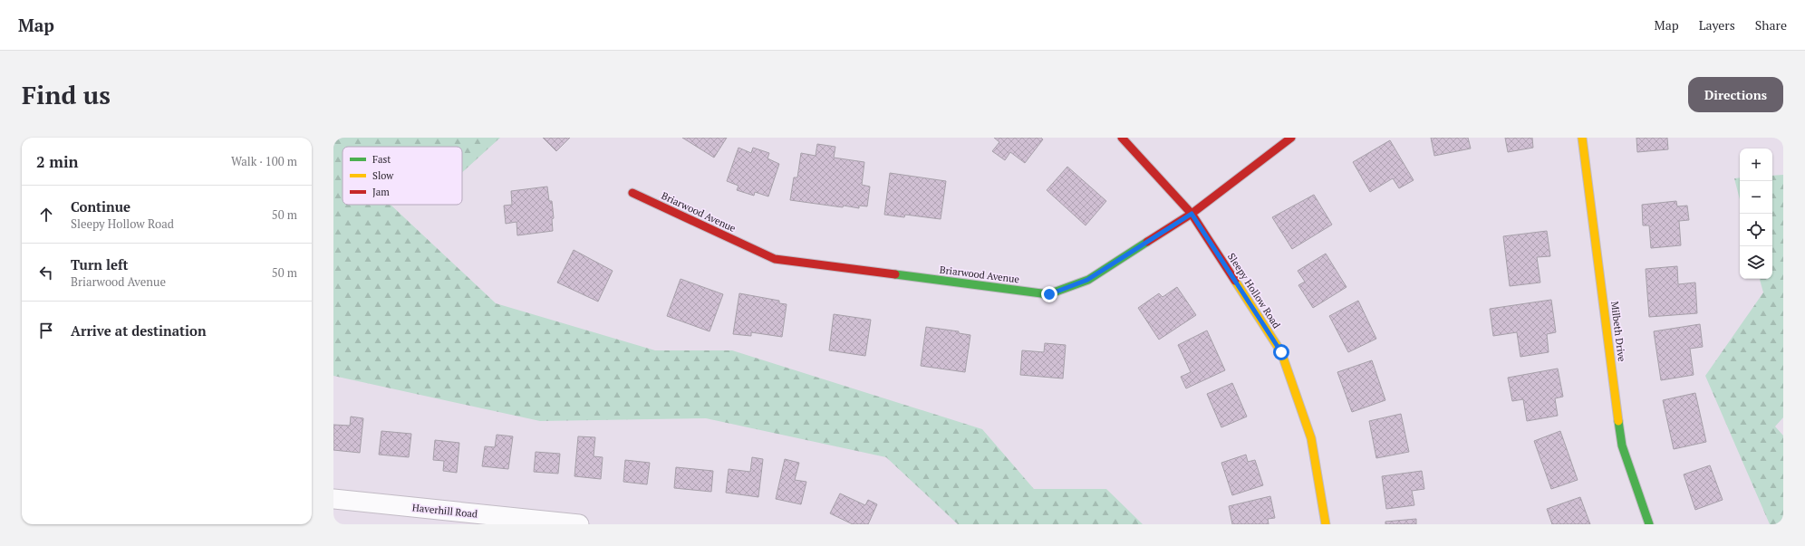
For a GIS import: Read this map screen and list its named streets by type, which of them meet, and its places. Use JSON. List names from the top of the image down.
{
  "streets": {
    "street": [
      "Briarwood Avenue",
      "Sleepy Hollow Road",
      "Milbeth Drive",
      "Haverhill Road"
    ]
  },
  "crossings": [
    ["Briarwood Avenue", "Sleepy Hollow Road"]
  ],
  "legend": ["Fast", "Slow", "Jam"],
  "page": {
    "header": "Map",
    "nav": ["Map", "Layers", "Share"],
    "buttons": "Directions",
    "title": "Find us",
    "heading": ["2 min", "Walk · 100 m"],
    "map_buttons": ["+", "−"],
    "list": [
      ["Continue", "Sleepy Hollow Road", "50 m"],
      ["Turn left", "Briarwood Avenue", "50 m"],
      "Arrive at destination"
    ]
  }
}
